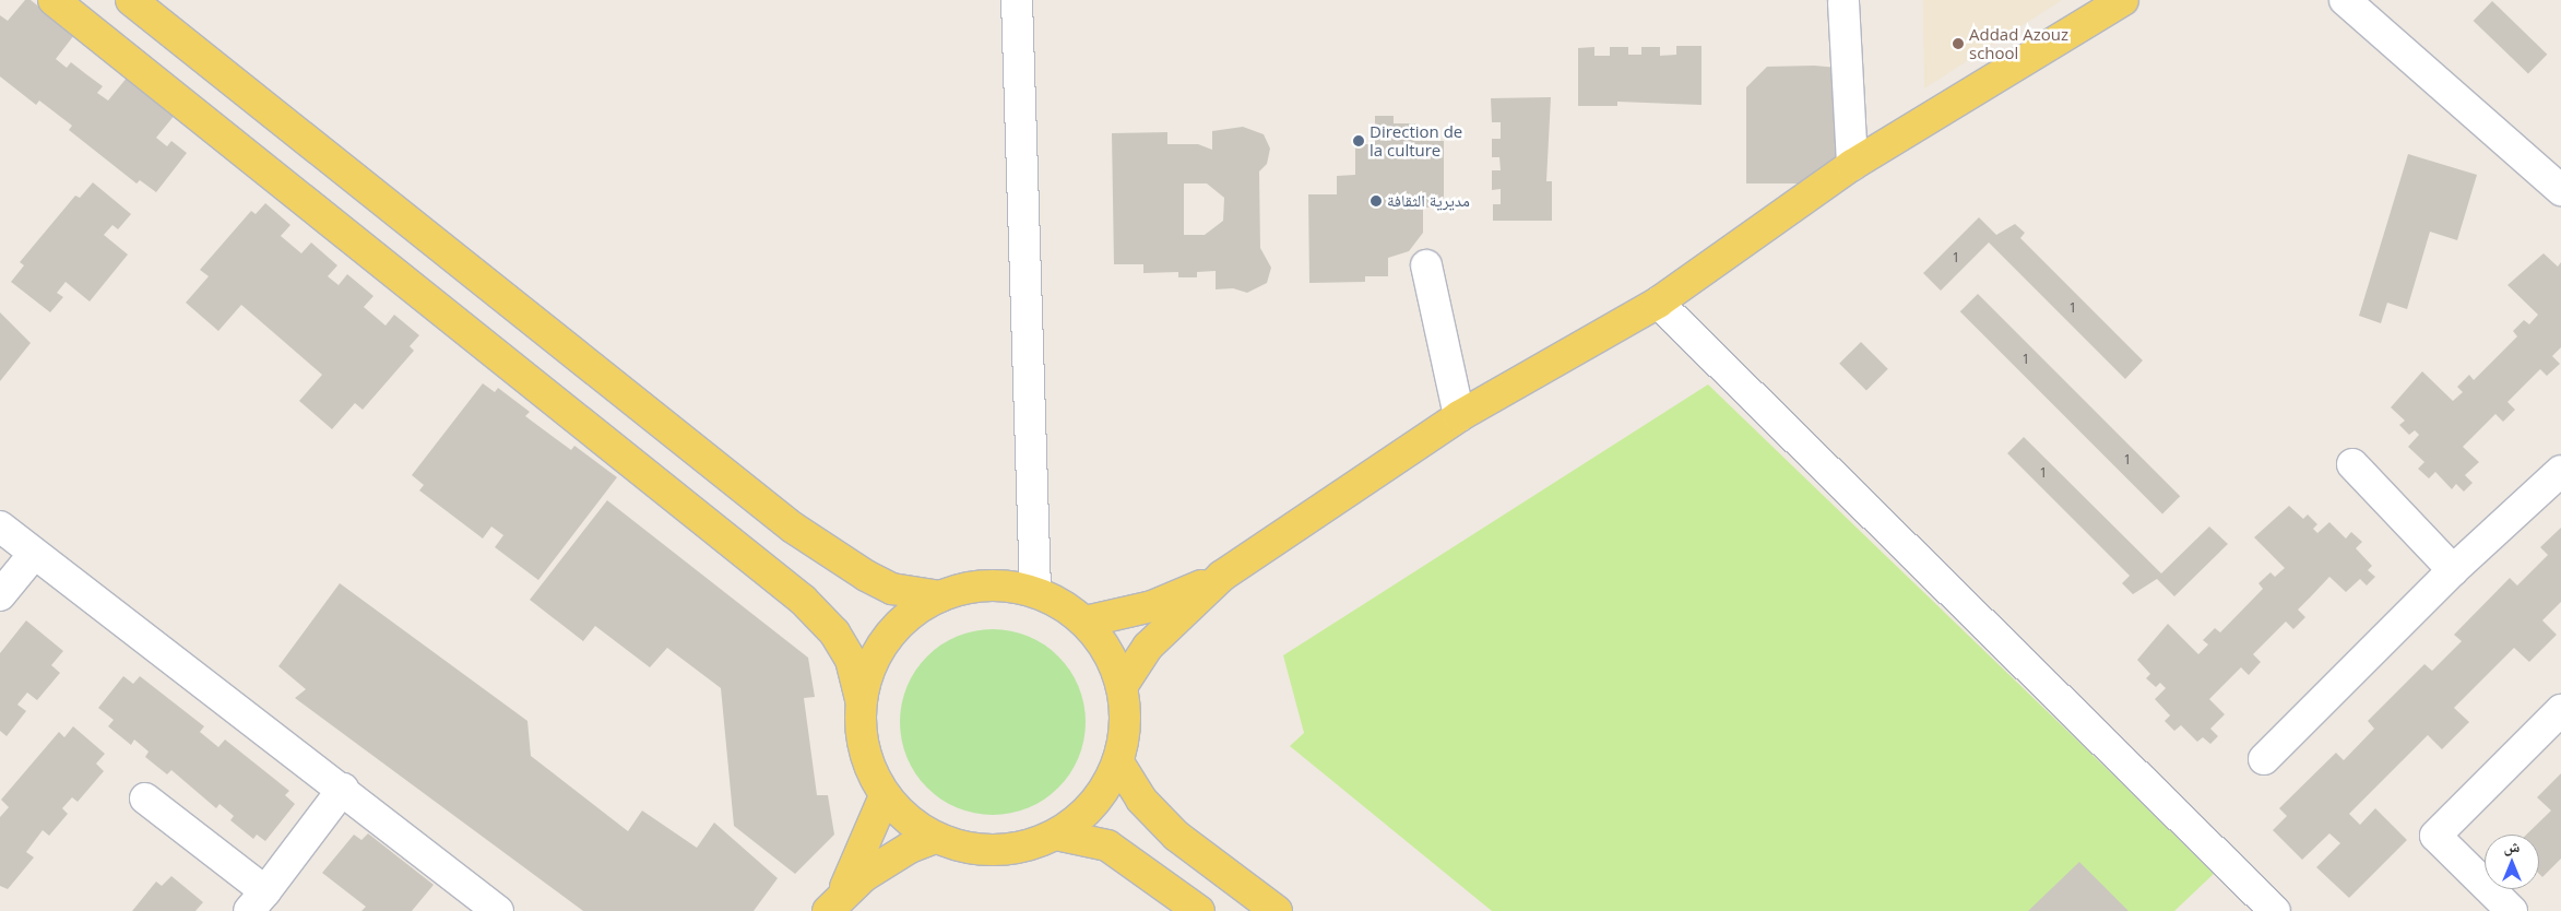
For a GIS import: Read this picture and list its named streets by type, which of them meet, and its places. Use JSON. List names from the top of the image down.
{
  "places": ["Addad Azouz school", "Direction de la culture", "مديرية الثقافة"],
  "house_numbers": [
    "1",
    "1",
    "1",
    "1",
    "1"
  ],
  "north": "top"
}
